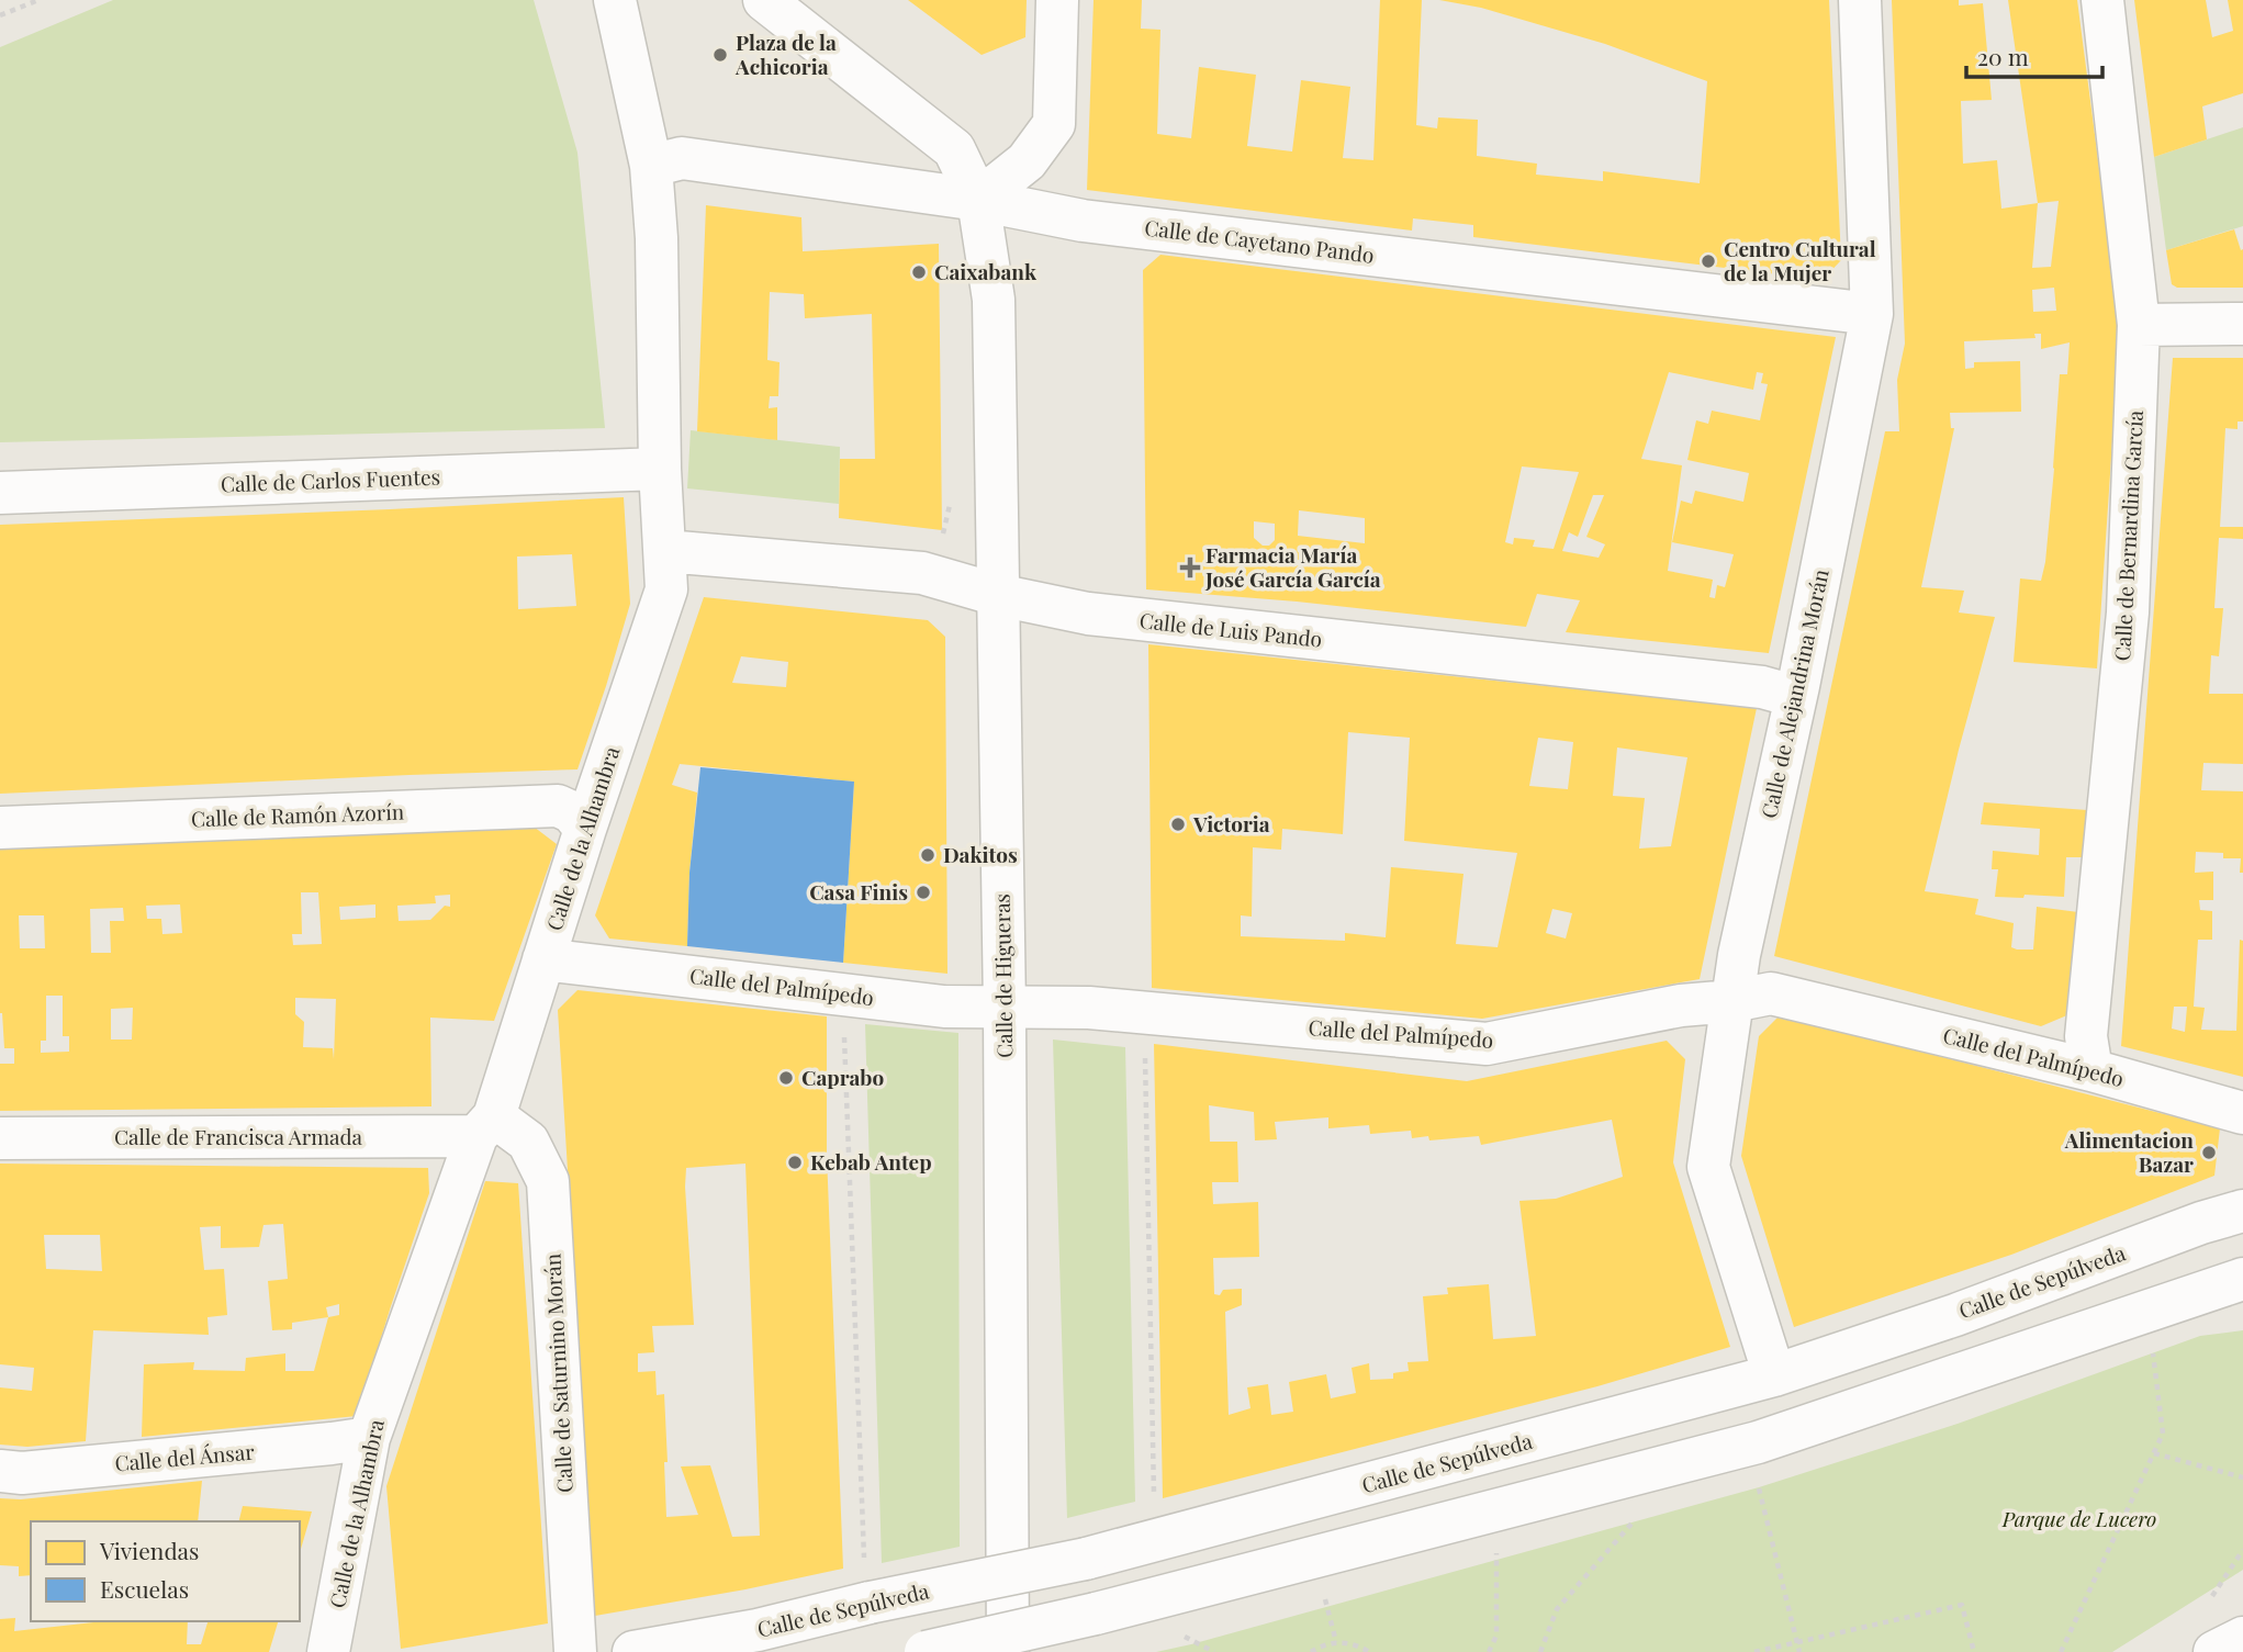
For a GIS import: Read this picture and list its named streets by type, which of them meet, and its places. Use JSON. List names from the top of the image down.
{
  "streets": {
    "street": [
      "Calle de Cayetano Pando",
      "Calle de Carlos Fuentes",
      "Calle de Bernardina García",
      "Calle de Luis Pando",
      "Calle de Alejandrina Morán",
      "Calle de Ramón Azorín",
      "Calle de la Alhambra",
      "Calle de Higueras",
      "Calle del Palmípedo",
      "Calle de Francisca Armada",
      "Calle de Sepúlveda",
      "Calle de Saturnino Morán",
      "Calle del Ánsar"
    ]
  },
  "crossings": [
    ["Calle de Cayetano Pando", "Calle de Alejandrina Morán"],
    ["Calle de Cayetano Pando", "Calle de la Alhambra"],
    ["Calle de Cayetano Pando", "Calle de Higueras"],
    ["Calle de Carlos Fuentes", "Calle de la Alhambra"],
    ["Calle de Bernardina García", "Calle del Palmípedo"],
    ["Calle de Luis Pando", "Calle de Alejandrina Morán"],
    ["Calle de Luis Pando", "Calle de la Alhambra"],
    ["Calle de Luis Pando", "Calle de Higueras"],
    ["Calle de Alejandrina Morán", "Calle del Palmípedo"],
    ["Calle de Alejandrina Morán", "Calle de Sepúlveda"],
    ["Calle de Ramón Azorín", "Calle de la Alhambra"],
    ["Calle de la Alhambra", "Calle del Palmípedo"],
    ["Calle de la Alhambra", "Calle de Francisca Armada"],
    ["Calle de la Alhambra", "Calle de Saturnino Morán"],
    ["Calle de la Alhambra", "Calle del Ánsar"],
    ["Calle de Higueras", "Calle del Palmípedo"],
    ["Calle de Francisca Armada", "Calle de Saturnino Morán"]
  ],
  "parks": ["Parque de Lucero"],
  "places": {
    "other": [
      "Plaza de la Achicoria",
      "Centro Cultural de la Mujer",
      "Caixabank",
      "Victoria",
      "Dakitos",
      "Casa Finis",
      "Caprabo",
      "Alimentacion Bazar",
      "Kebab Antep"
    ],
    "health": ["Farmacia María José García García"]
  },
  "legend": ["Viviendas", "Escuelas"],
  "scale_bar": "20 m"
}
